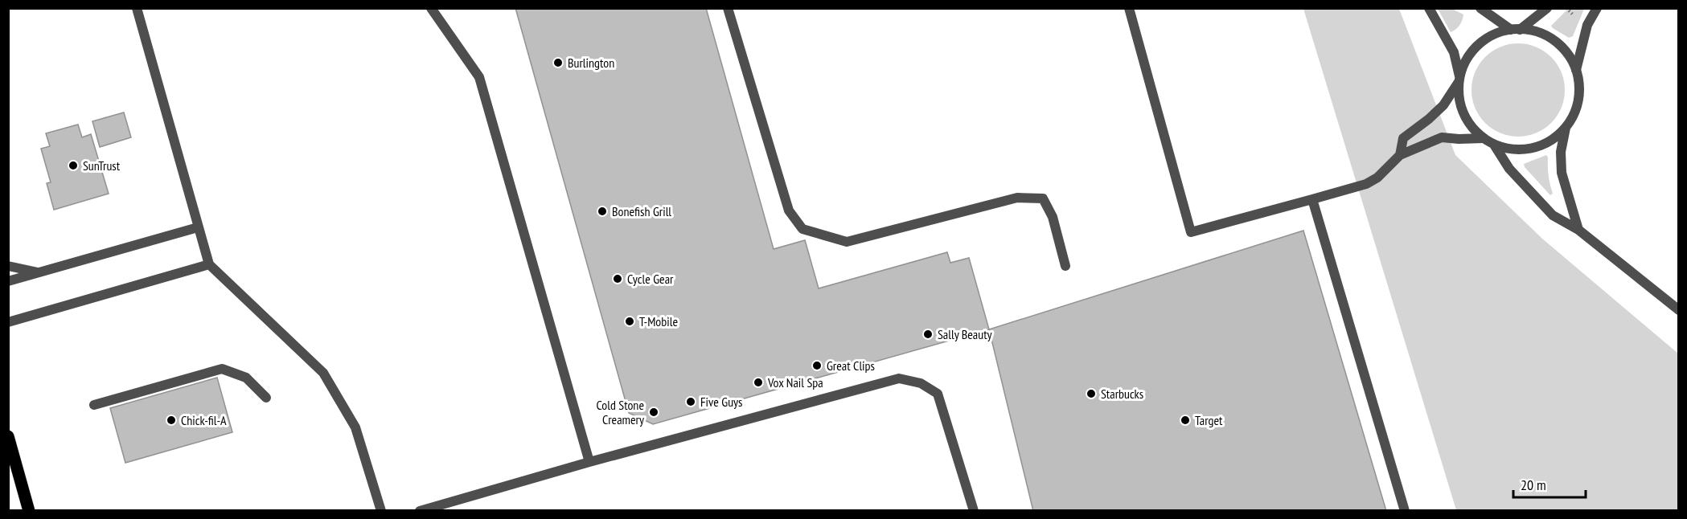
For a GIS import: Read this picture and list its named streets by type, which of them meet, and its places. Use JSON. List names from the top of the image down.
{
  "places": [
    "Burlington",
    "SunTrust",
    "Bonefish Grill",
    "Cycle Gear",
    "T-Mobile",
    "Sally Beauty",
    "Great Clips",
    "Vox Nail Spa",
    "Starbucks",
    "Five Guys",
    "Cold Stone Creamery",
    "Chick-fil-A",
    "Target"
  ],
  "scale_bar": "20 m"
}
